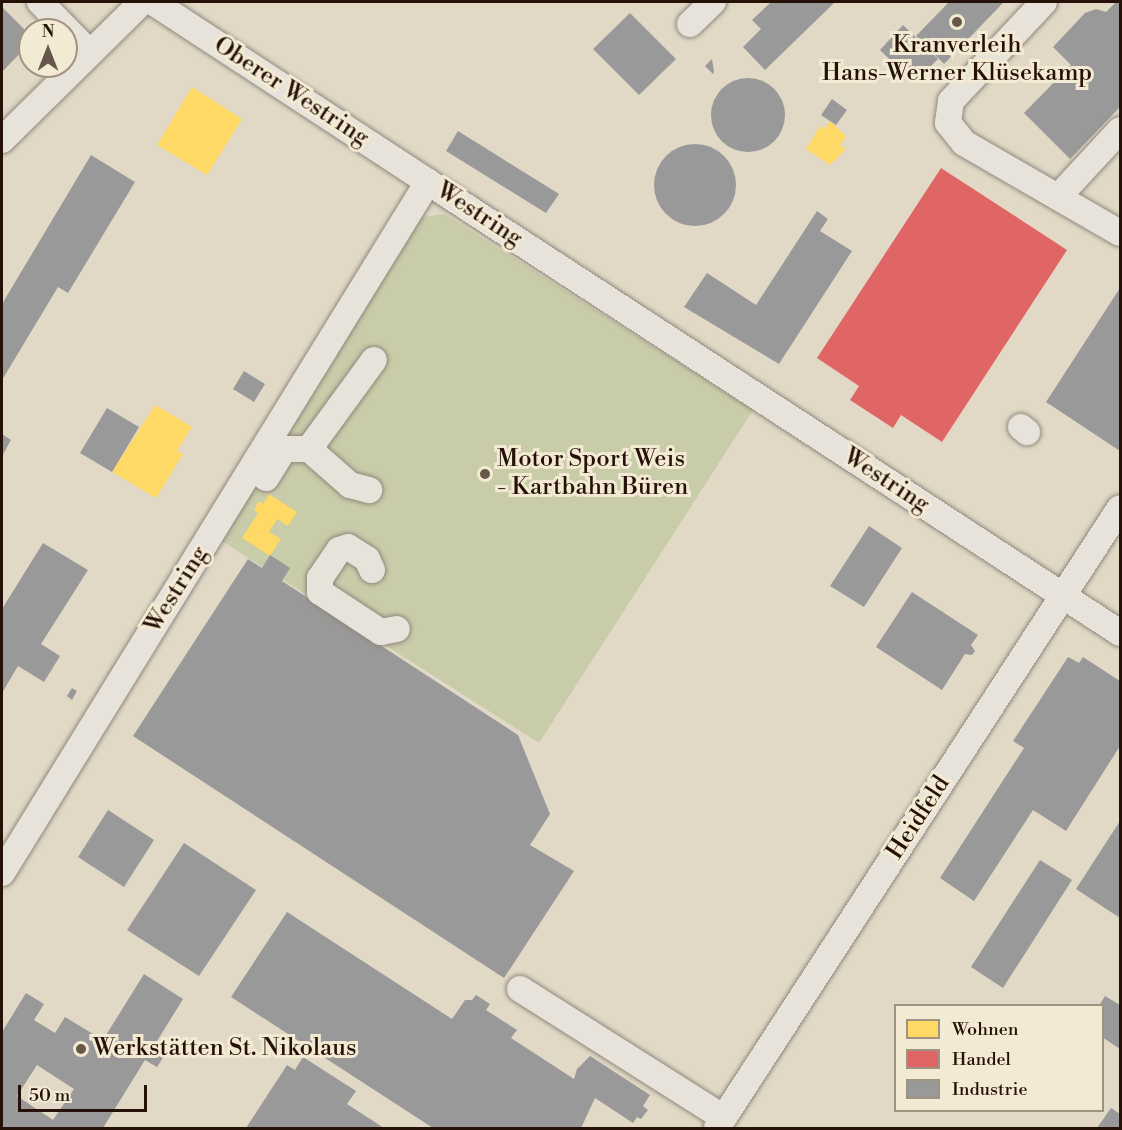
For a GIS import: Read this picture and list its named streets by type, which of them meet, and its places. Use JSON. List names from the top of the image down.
{
  "streets": {
    "street": ["Oberer Westring", "Westring", "Heidfeld"]
  },
  "crossings": [
    ["Oberer Westring", "Westring"],
    ["Westring", "Heidfeld"]
  ],
  "places": ["Kranverleih Hans-Werner Klüsekamp", "Motor Sport Weis - Kartbahn Büren", "Werkstätten St. Nikolaus"],
  "legend": ["Wohnen", "Handel", "Industrie"],
  "scale_bar": "50 m",
  "north": "top"
}
